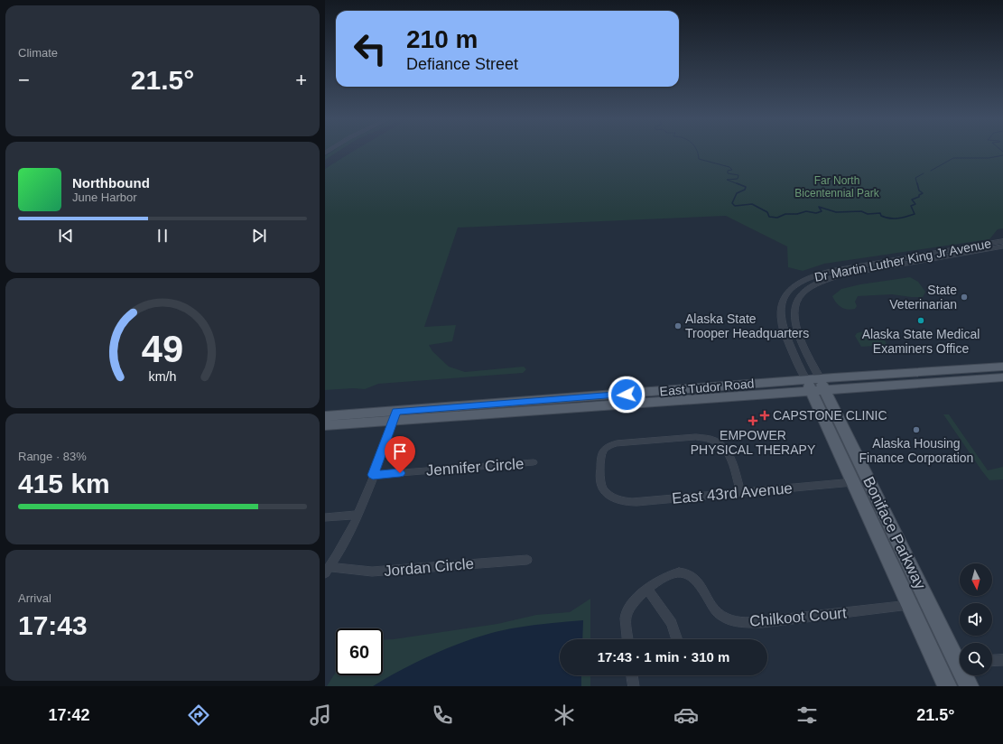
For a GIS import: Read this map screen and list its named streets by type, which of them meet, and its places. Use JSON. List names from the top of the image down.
{
  "streets": {
    "main road": ["East Tudor Road", "Boniface Parkway"],
    "street": [
      "Dr Martin Luther King Jr Avenue",
      "Jennifer Circle",
      "East 43rd Avenue",
      "Jordan Circle",
      "Chilkoot Court"
    ]
  },
  "crossings": [
    ["Dr Martin Luther King Jr Avenue", "East Tudor Road"],
    ["Dr Martin Luther King Jr Avenue", "Boniface Parkway"],
    ["East Tudor Road", "Boniface Parkway"],
    ["East 43rd Avenue", "Boniface Parkway"],
    ["Boniface Parkway", "Chilkoot Court"]
  ],
  "parks": ["Far North Bicentennial Park"],
  "places": {
    "other": [
      "State Veterinarian",
      "Alaska State Medical Examiners Office",
      "Alaska State Trooper Headquarters",
      "Alaska Housing Finance Corporation"
    ],
    "health": ["CAPSTONE CLINIC", "EMPOWER PHYSICAL THERAPY"]
  },
  "north": "bottom",
  "page": {
    "tile": [
      "Climate",
      ["Range · 83%", "415 km"],
      ["Arrival", "17:43"]
    ],
    "turn": ["210 m", "Defiance Street"],
    "heat": ["−", "21.5°", "+"],
    "song": ["Northbound", "June Harbor"],
    "limit": "60",
    "trip": "17:43 · 1 min · 310 m",
    "tabs": ["17:42", "21.5°"],
    "gauge": ["49", "km/h"]
  }
}
